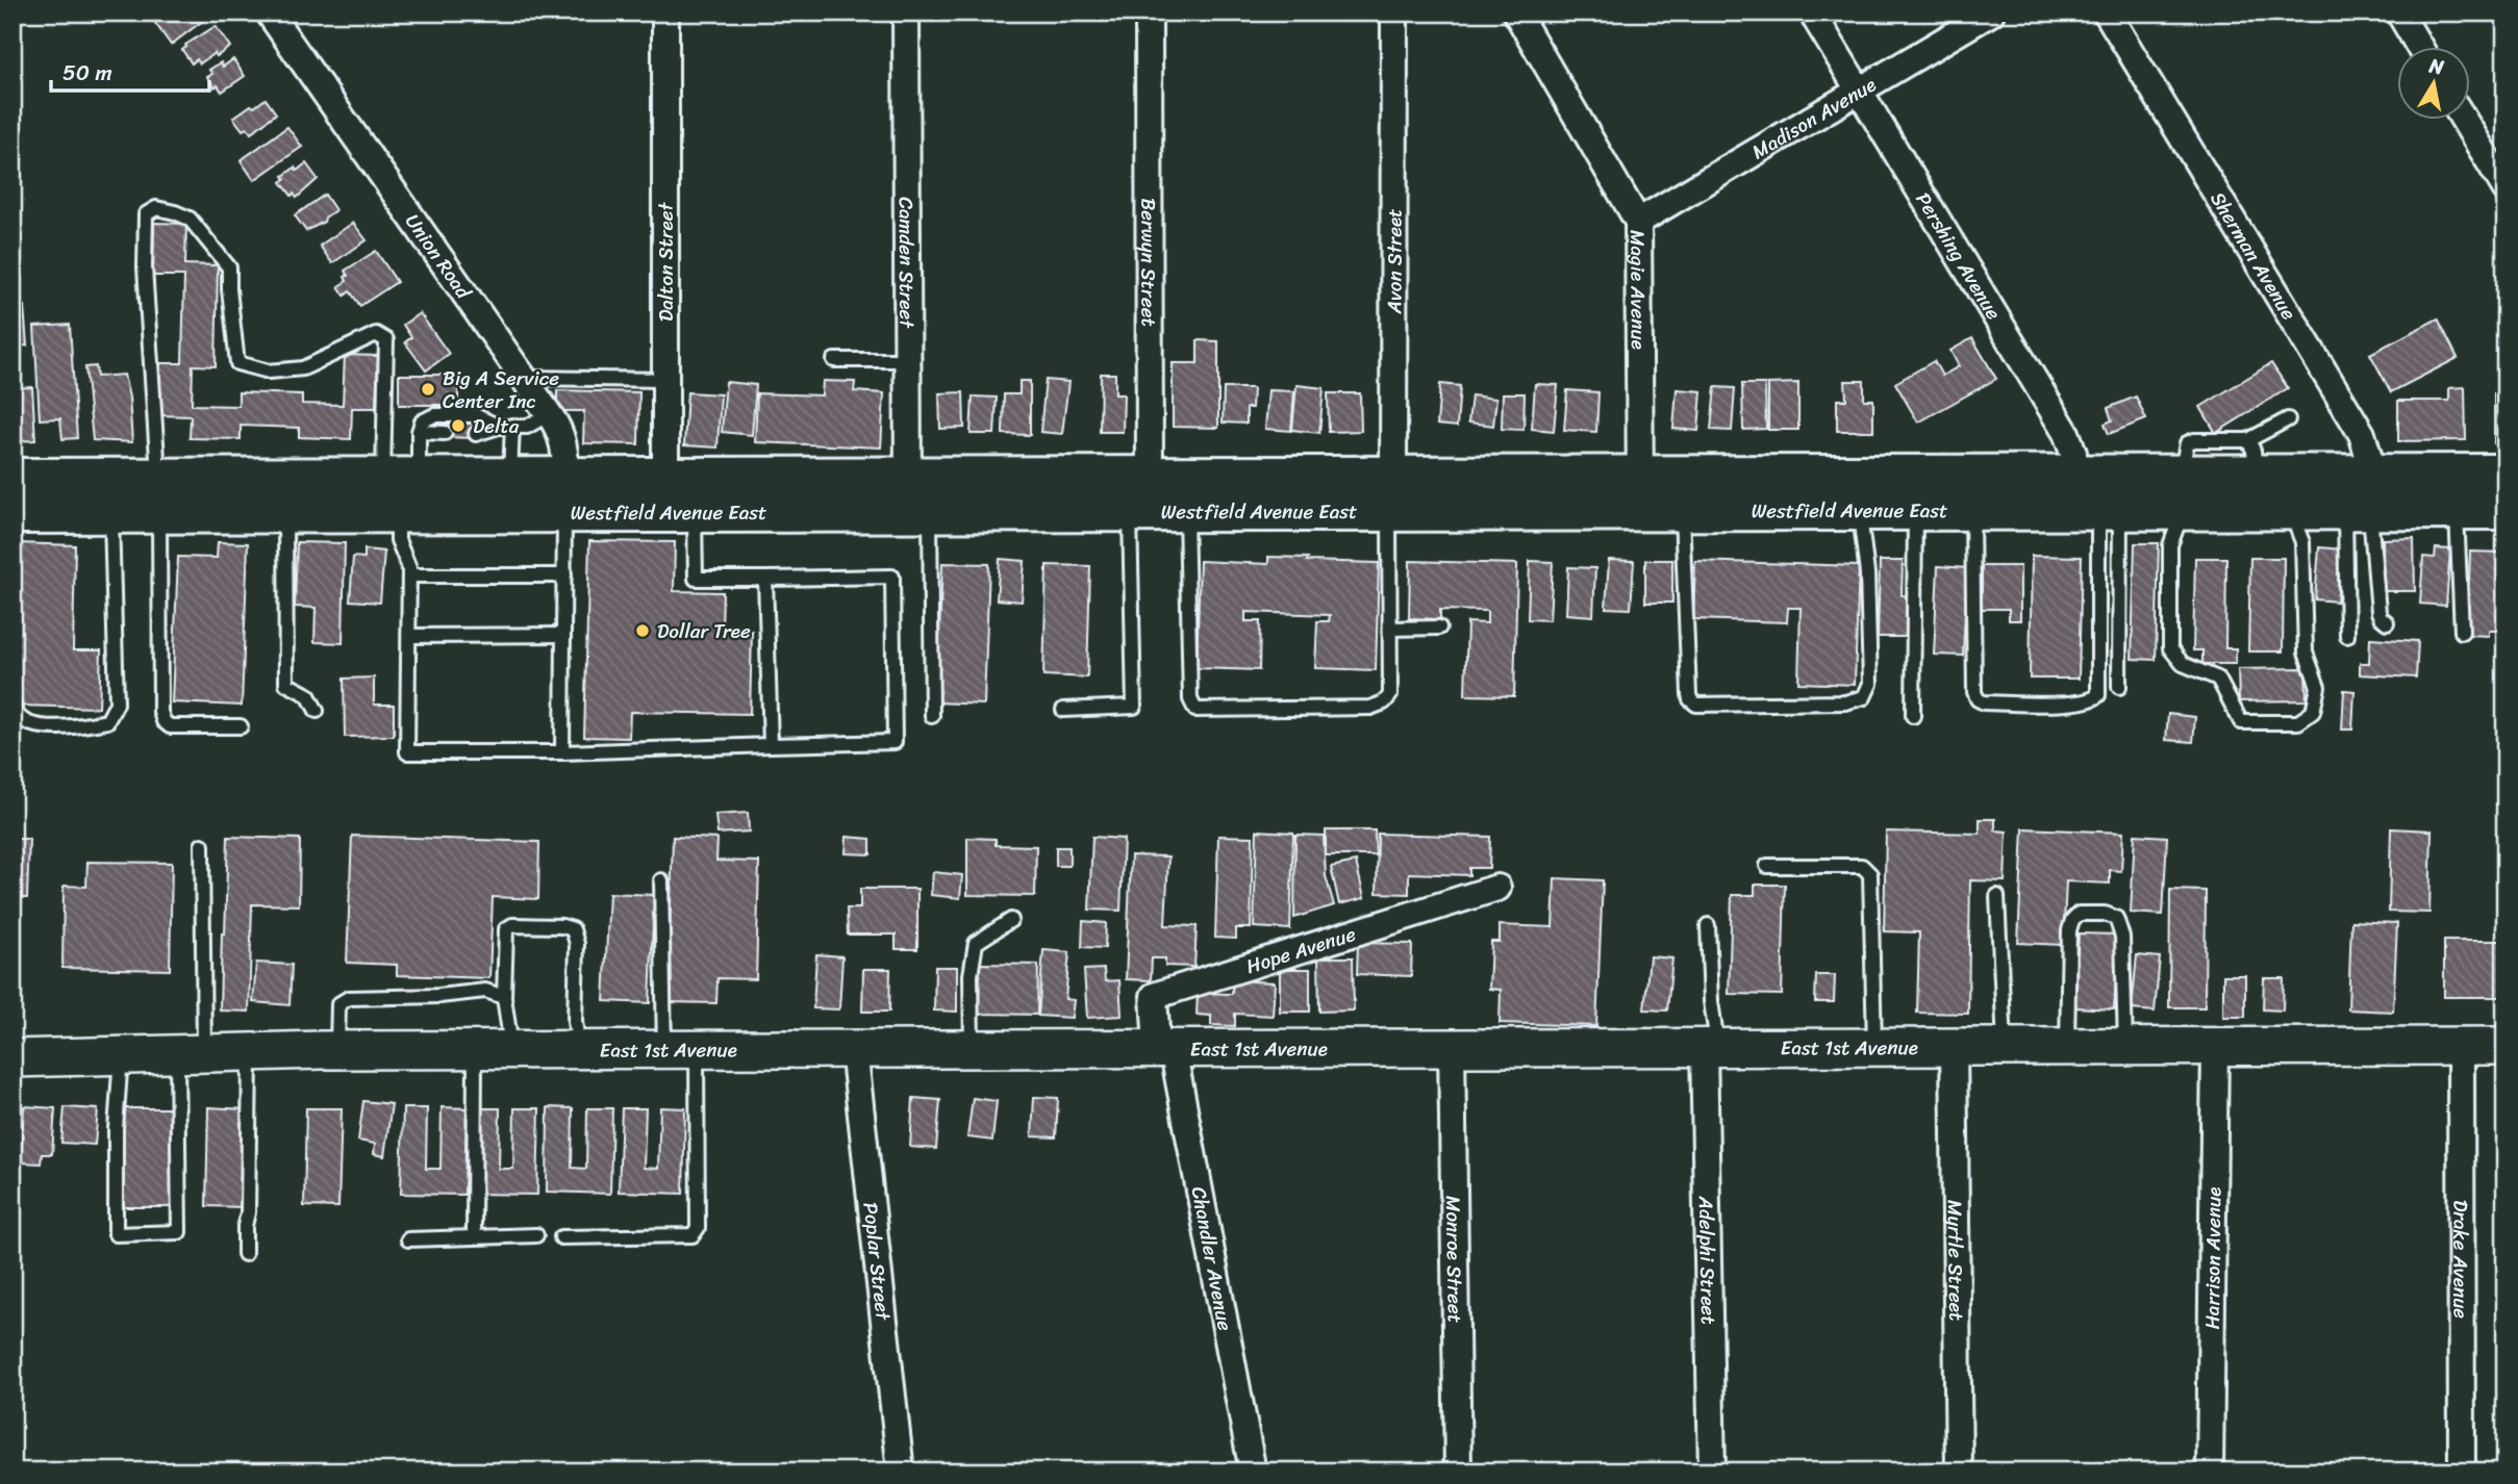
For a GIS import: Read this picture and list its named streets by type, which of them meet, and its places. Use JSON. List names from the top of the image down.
{
  "streets": {
    "main road": ["Westfield Avenue East"],
    "street": [
      "Madison Avenue",
      "Union Road",
      "Pershing Avenue",
      "Sherman Avenue",
      "Dalton Street",
      "Camden Street",
      "Berwyn Street",
      "Avon Street",
      "Magie Avenue",
      "Hope Avenue",
      "East 1st Avenue",
      "Drake Avenue",
      "Monroe Street",
      "Adelphi Street",
      "Myrtle Street",
      "Harrison Avenue",
      "Poplar Street",
      "Chandler Avenue"
    ]
  },
  "crossings": [
    ["Madison Avenue", "Pershing Avenue"],
    ["Madison Avenue", "Magie Avenue"],
    ["Union Road", "Westfield Avenue East"],
    ["Pershing Avenue", "Westfield Avenue East"],
    ["Sherman Avenue", "Westfield Avenue East"],
    ["Dalton Street", "Westfield Avenue East"],
    ["Camden Street", "Westfield Avenue East"],
    ["Berwyn Street", "Westfield Avenue East"],
    ["Avon Street", "Westfield Avenue East"],
    ["Magie Avenue", "Westfield Avenue East"],
    ["Hope Avenue", "East 1st Avenue"],
    ["Hope Avenue", "Chandler Avenue"],
    ["East 1st Avenue", "Drake Avenue"],
    ["East 1st Avenue", "Monroe Street"],
    ["East 1st Avenue", "Adelphi Street"],
    ["East 1st Avenue", "Myrtle Street"],
    ["East 1st Avenue", "Harrison Avenue"],
    ["East 1st Avenue", "Poplar Street"],
    ["East 1st Avenue", "Chandler Avenue"]
  ],
  "places": ["Big A Service Center Inc", "Delta", "Dollar Tree"],
  "scale_bar": "50 m",
  "north": "top"
}
